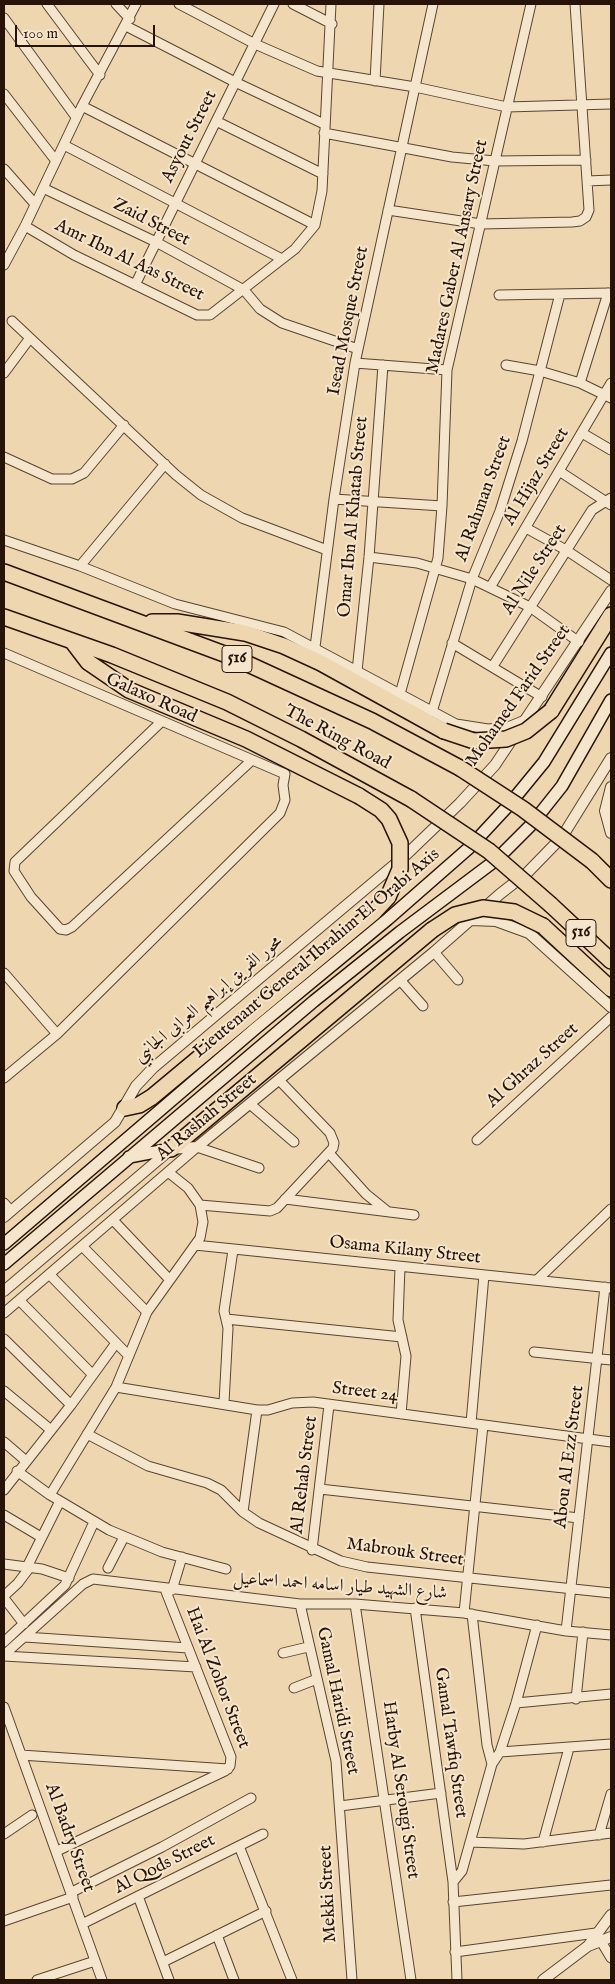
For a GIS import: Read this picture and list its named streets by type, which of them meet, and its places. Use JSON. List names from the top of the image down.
{
  "streets": {
    "highway": ["516", "The Ring Road"],
    "main road": ["Lieutenant General Ibrahim El Orabi Axis"],
    "street": [
      "Asyout Street",
      "Zaid Street",
      "Madares Gaber Al Ansary Street",
      "Amr Ibn Al Aas Street",
      "Isead Mosque Street",
      "Al Hijaz Street",
      "Al Rahman Street",
      "Omar Ibn Al Khatab Street",
      "Al Nile Street",
      "Mohamed Farid Street",
      "Galaxo Road",
      "محور الفريق إبراهيم العرابى الجانبي",
      "Al Ghraz Street",
      "Al Rashah Street",
      "Osama Kilany Street",
      "Street 24",
      "Abou Al Ezz Street",
      "Al Rehab Street",
      "Mabrouk Street",
      "شارع الشهيد طيار اسامه احمد اسماعيل",
      "Hai Al Zohor Street",
      "Gamal Haridi Street",
      "Gamal Tawfiq Street",
      "Harby Al Serougi Street",
      "Al Badry Street",
      "Al Qods Street",
      "Mekki Street"
    ]
  },
  "crossings": [
    ["Asyout Street", "Zaid Street"],
    ["Asyout Street", "Amr Ibn Al Aas Street"],
    ["Zaid Street", "Amr Ibn Al Aas Street"],
    ["Mohamed Farid Street", "محور الفريق إبراهيم العرابى الجانبي"],
    ["Osama Kilany Street", "Abou Al Ezz Street"],
    ["Street 24", "Abou Al Ezz Street"],
    ["Street 24", "Al Rehab Street"],
    ["Abou Al Ezz Street", "Mabrouk Street"],
    ["Abou Al Ezz Street", "شارع الشهيد طيار اسامه احمد اسماعيل"],
    ["Al Rehab Street", "Mabrouk Street"],
    ["شارع الشهيد طيار اسامه احمد اسماعيل", "Hai Al Zohor Street"],
    ["شارع الشهيد طيار اسامه احمد اسماعيل", "Gamal Haridi Street"],
    ["شارع الشهيد طيار اسامه احمد اسماعيل", "Gamal Tawfiq Street"],
    ["شارع الشهيد طيار اسامه احمد اسماعيل", "Harby Al Serougi Street"],
    ["Hai Al Zohor Street", "Al Badry Street"],
    ["Gamal Haridi Street", "Mekki Street"],
    ["Al Badry Street", "Al Qods Street"]
  ],
  "scale_bar": "100 m"
}
